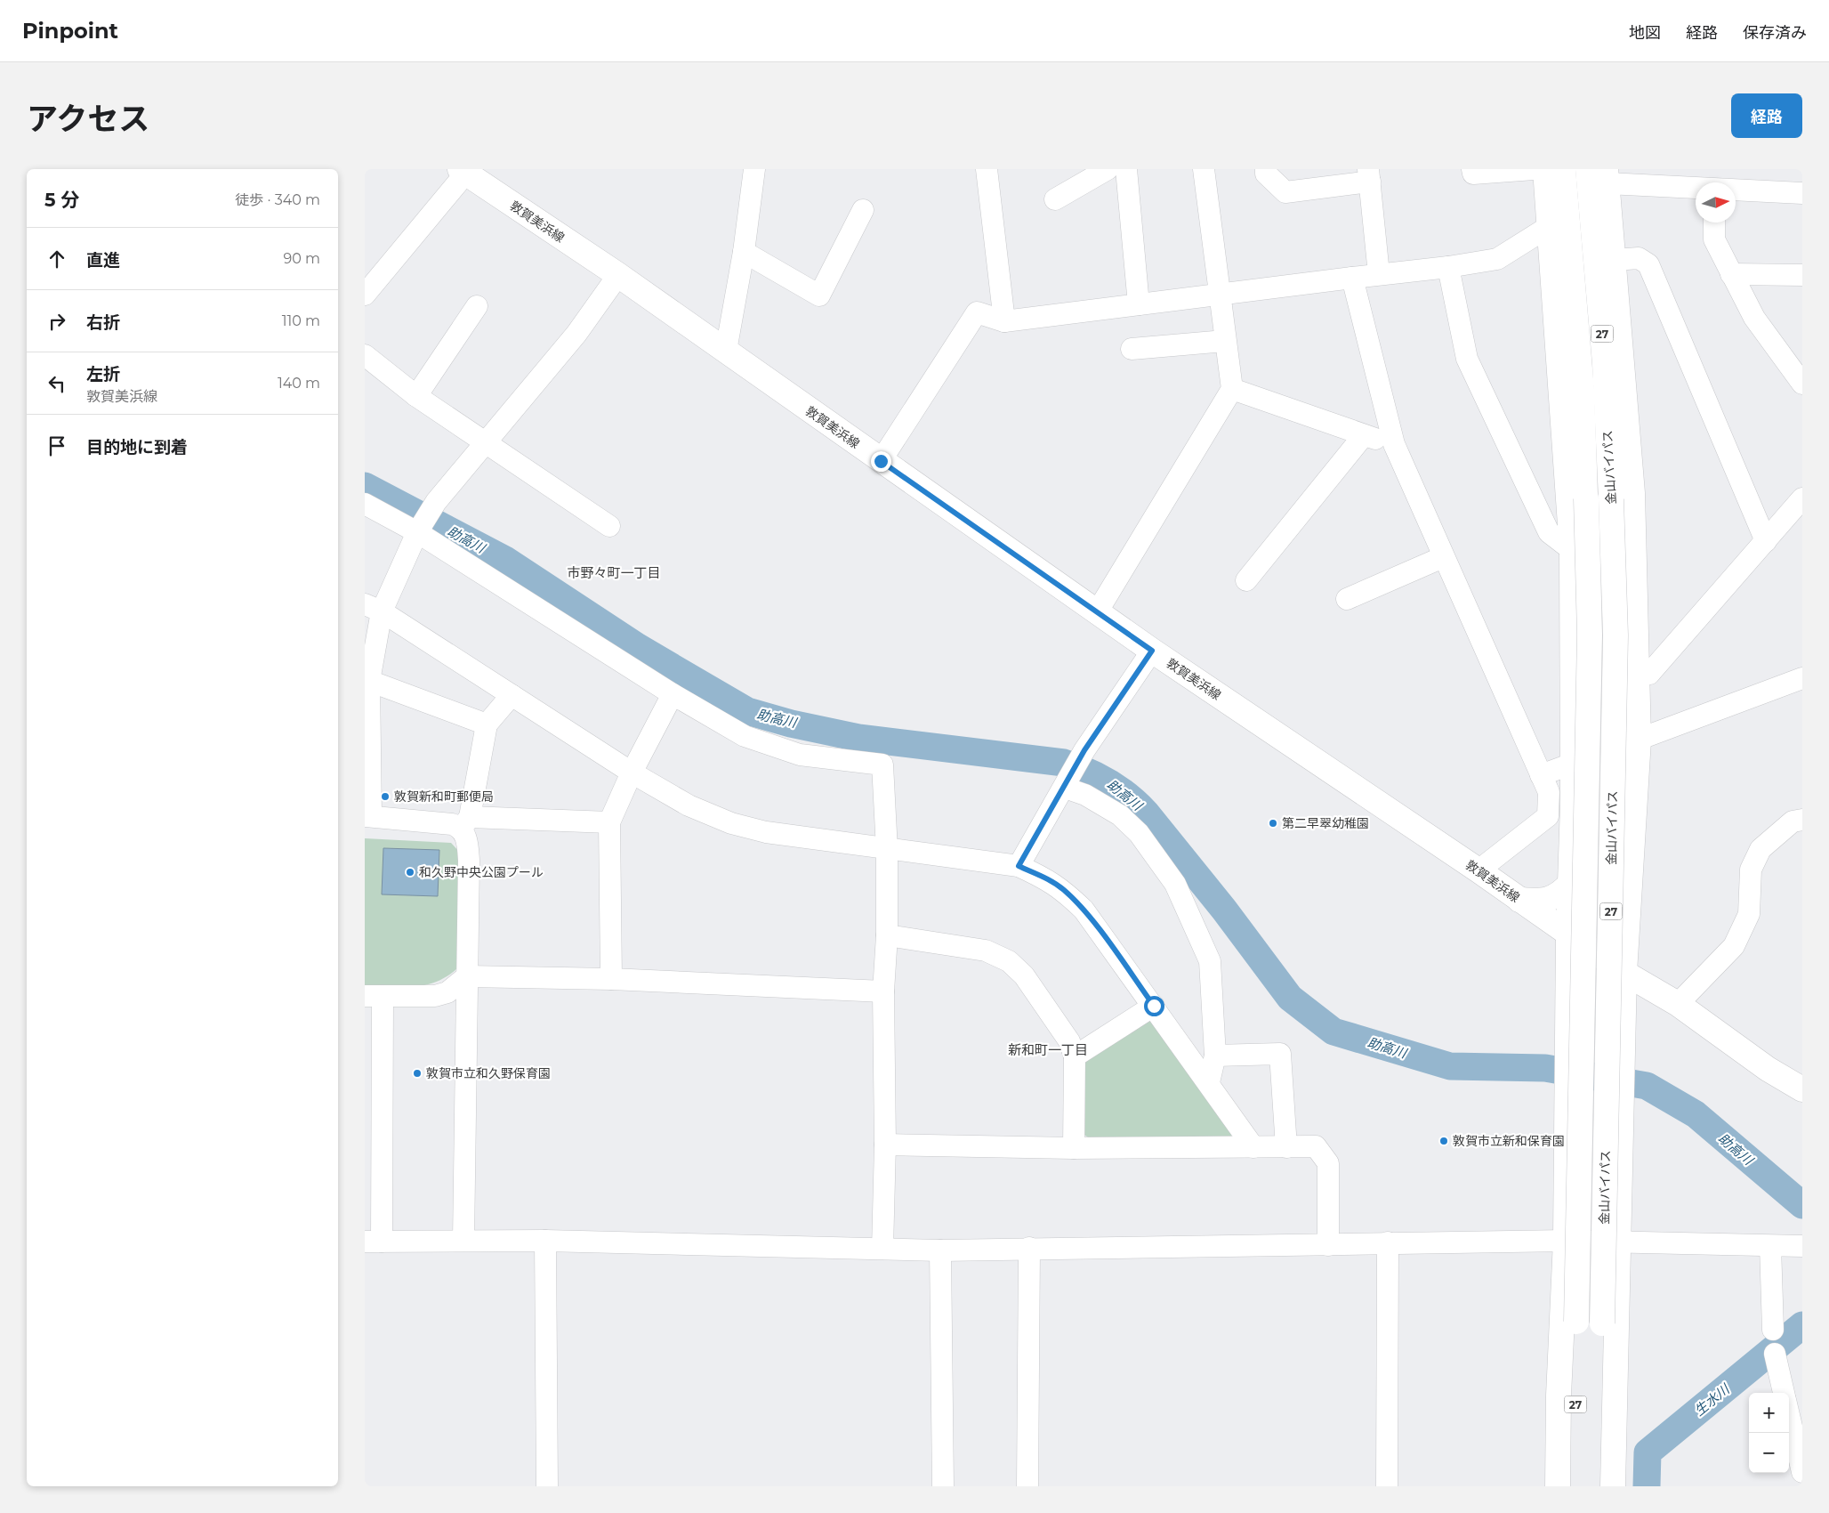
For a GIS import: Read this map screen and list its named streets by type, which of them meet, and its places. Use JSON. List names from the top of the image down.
{
  "streets": {
    "main road": ["敦賀美浜線", "27", "金山バイパス"]
  },
  "districts": ["市野々町一丁目", "新和町一丁目"],
  "water": ["助高川", "生水川"],
  "places": [
    "敦賀新和町郵便局",
    "第二早翠幼稚園",
    "和久野中央公園プール",
    "敦賀市立和久野保育園",
    "敦賀市立新和保育園"
  ],
  "north": "right",
  "page": {
    "header": "Pinpoint",
    "nav": ["地図", "経路", "保存済み"],
    "title": "アクセス",
    "buttons": "経路",
    "heading": ["5 分", "徒歩 · 340 m"],
    "list": [
      ["直進", "90 m"],
      ["右折", "110 m"],
      ["左折", "敦賀美浜線", "140 m"],
      "目的地に到着"
    ],
    "map_buttons": ["+", "−"]
  }
}
